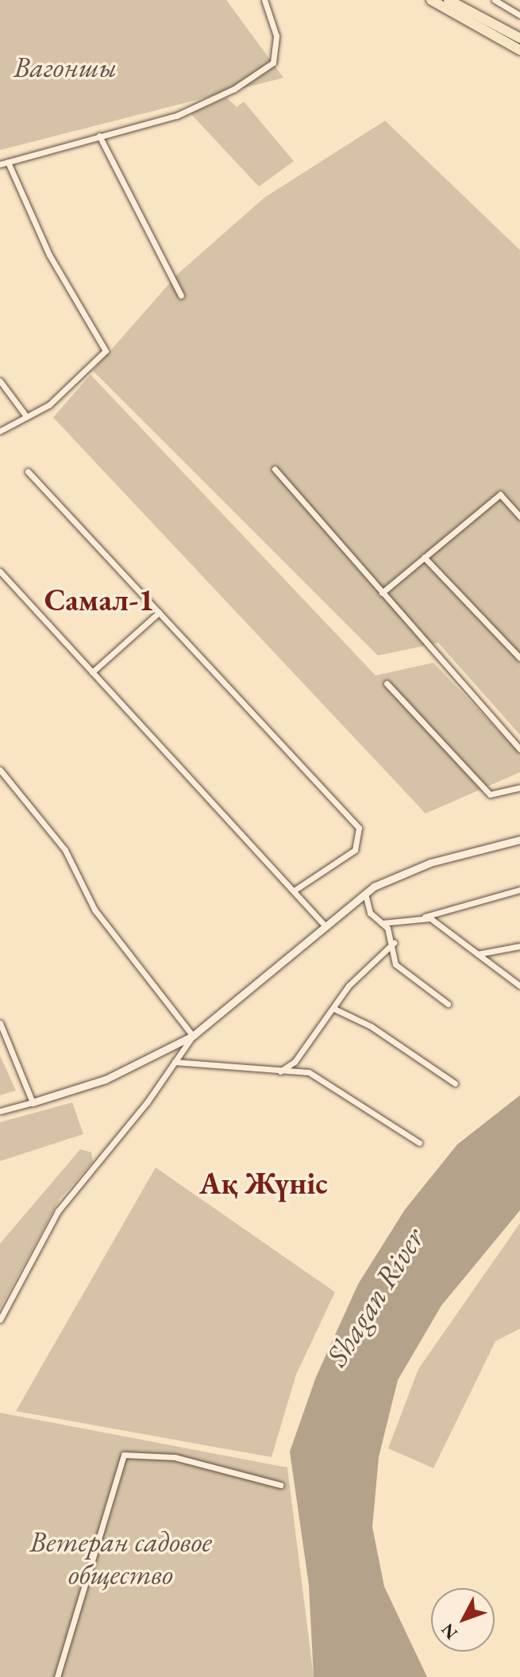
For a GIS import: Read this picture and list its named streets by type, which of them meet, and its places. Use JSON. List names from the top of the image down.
{
  "districts": ["Самал-1", "Ақ Жүніс"],
  "water": ["Shagan River"],
  "parks": ["Вагоншы", "Ветеран садовое общество"],
  "north": "bottom left"
}
